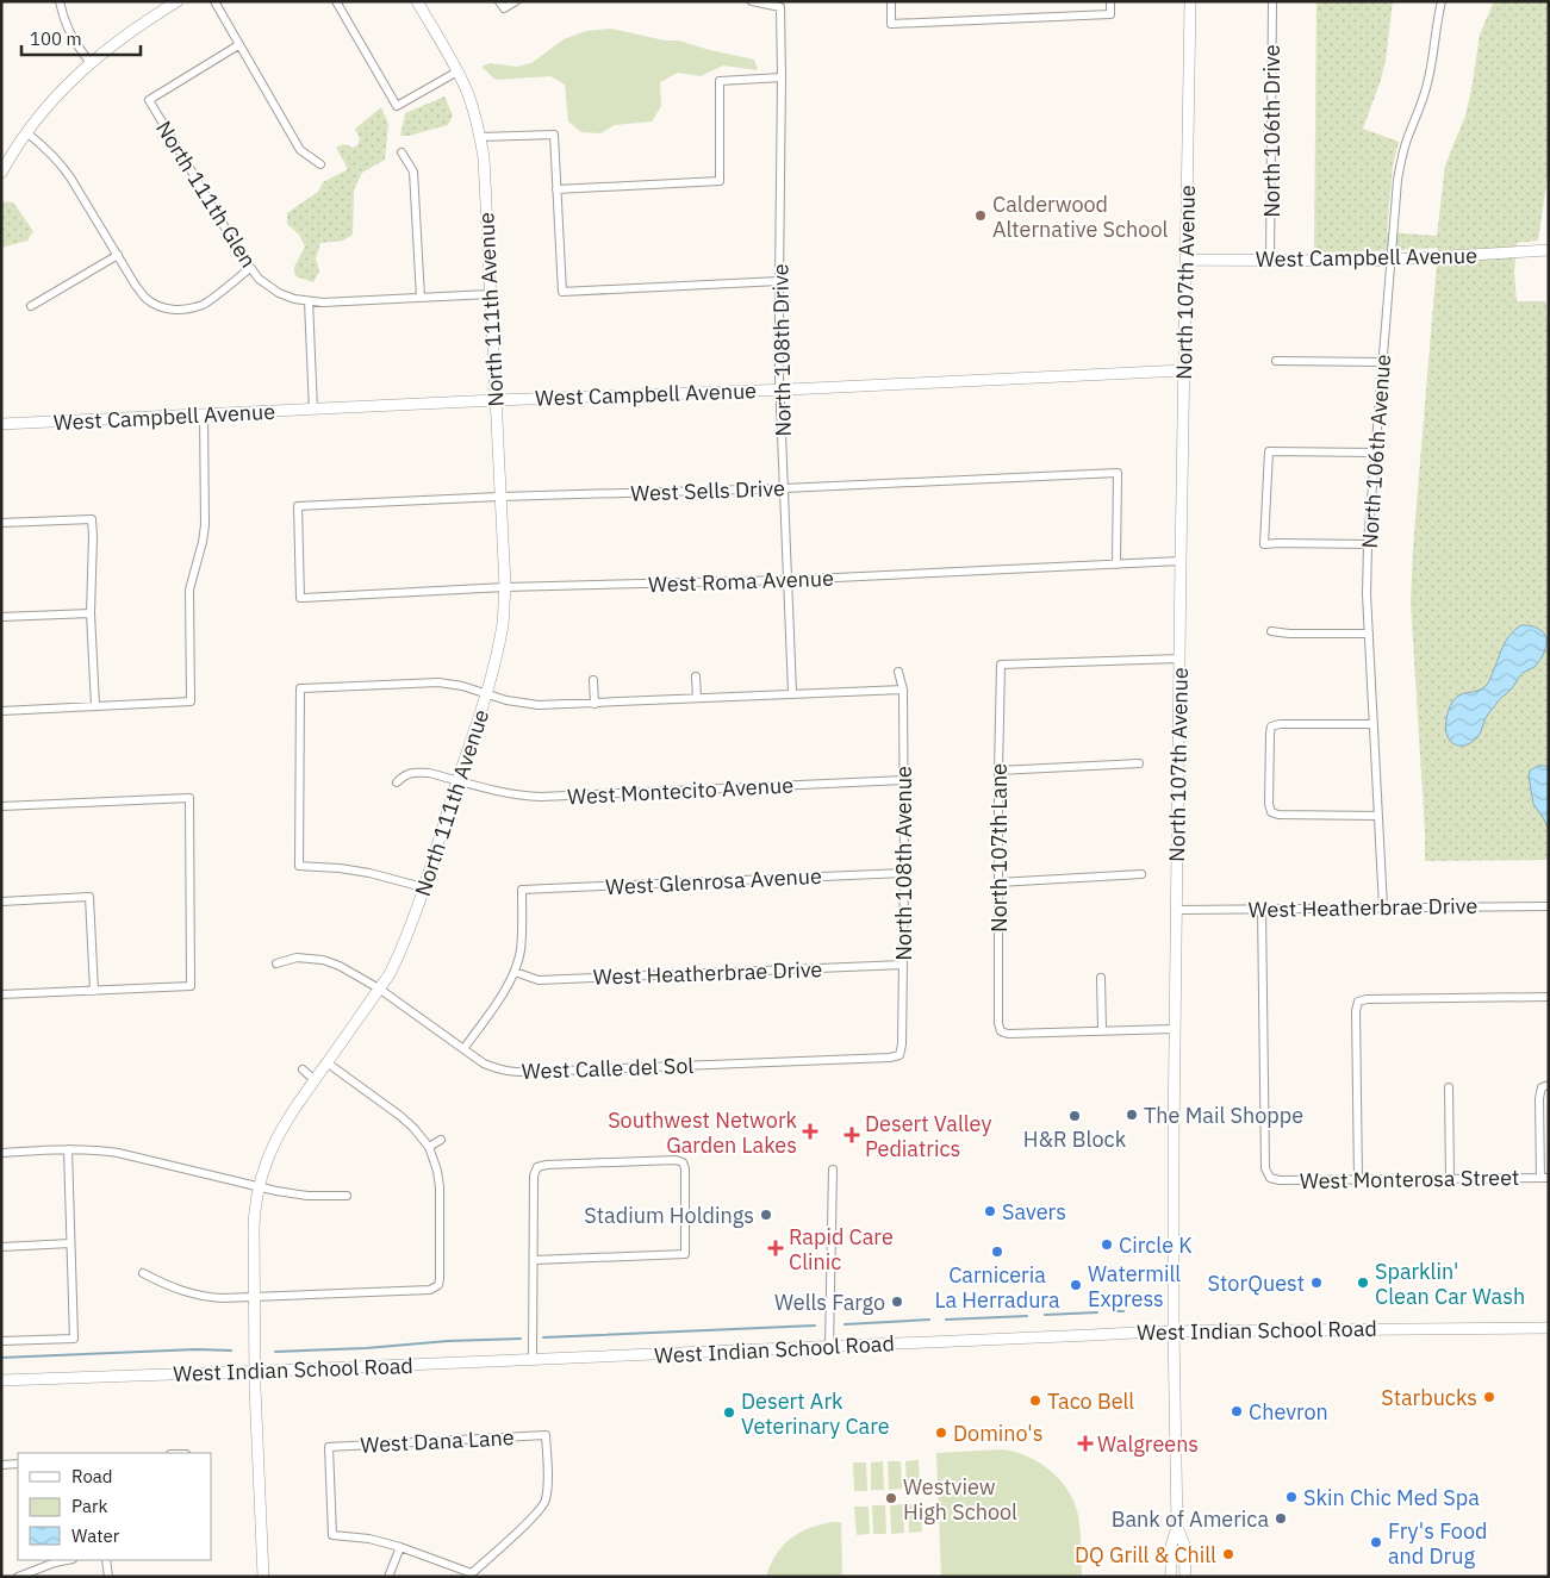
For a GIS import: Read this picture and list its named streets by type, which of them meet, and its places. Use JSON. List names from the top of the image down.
{
  "streets": {
    "street": [
      "North 106th Drive",
      "North 111th Glen",
      "West Campbell Avenue",
      "North 107th Avenue",
      "North 111th Avenue",
      "North 108th Drive",
      "North 106th Avenue",
      "West Sells Drive",
      "West Roma Avenue",
      "West Montecito Avenue",
      "North 107th Lane",
      "North 108th Avenue",
      "West Glenrosa Avenue",
      "West Heatherbrae Drive",
      "West Calle del Sol",
      "West Monterosa Street",
      "West Indian School Road",
      "West Dana Lane"
    ]
  },
  "crossings": [
    ["North 106th Drive", "West Campbell Avenue"],
    ["West Campbell Avenue", "North 107th Avenue"],
    ["West Campbell Avenue", "North 111th Avenue"],
    ["West Campbell Avenue", "North 108th Drive"],
    ["West Campbell Avenue", "North 106th Avenue"],
    ["North 107th Avenue", "West Roma Avenue"],
    ["North 107th Avenue", "North 107th Lane"],
    ["North 107th Avenue", "West Heatherbrae Drive"],
    ["North 107th Avenue", "West Indian School Road"],
    ["North 111th Avenue", "West Sells Drive"],
    ["North 111th Avenue", "West Roma Avenue"],
    ["North 111th Avenue", "West Montecito Avenue"],
    ["North 111th Avenue", "West Calle del Sol"],
    ["North 111th Avenue", "West Indian School Road"],
    ["North 108th Drive", "West Sells Drive"],
    ["North 108th Drive", "West Roma Avenue"],
    ["North 106th Avenue", "West Heatherbrae Drive"],
    ["West Sells Drive", "West Roma Avenue"],
    ["West Montecito Avenue", "North 108th Avenue"],
    ["North 108th Avenue", "West Glenrosa Avenue"],
    ["North 108th Avenue", "West Heatherbrae Drive"],
    ["North 108th Avenue", "West Calle del Sol"],
    ["West Glenrosa Avenue", "West Heatherbrae Drive"],
    ["West Heatherbrae Drive", "West Monterosa Street"]
  ],
  "places": {
    "other": [
      "Calderwood Alternative School",
      "The Mail Shoppe",
      "H&R Block",
      "Savers",
      "Stadium Holdings",
      "Circle K",
      "Carniceria La Herradura",
      "StorQuest",
      "Sparklin' Clean Car Wash",
      "Watermill Express",
      "Wells Fargo",
      "Starbucks",
      "Taco Bell",
      "Chevron",
      "Desert Ark Veterinary Care",
      "Domino's",
      "Skin Chic Med Spa",
      "Westview High School",
      "Bank of America",
      "Fry's Food and Drug",
      "DQ Grill & Chill"
    ],
    "health": [
      "Southwest Network Garden Lakes",
      "Desert Valley Pediatrics",
      "Rapid Care Clinic",
      "Walgreens"
    ]
  },
  "legend": ["Road", "Park", "Water"],
  "scale_bar": "100 m"
}
